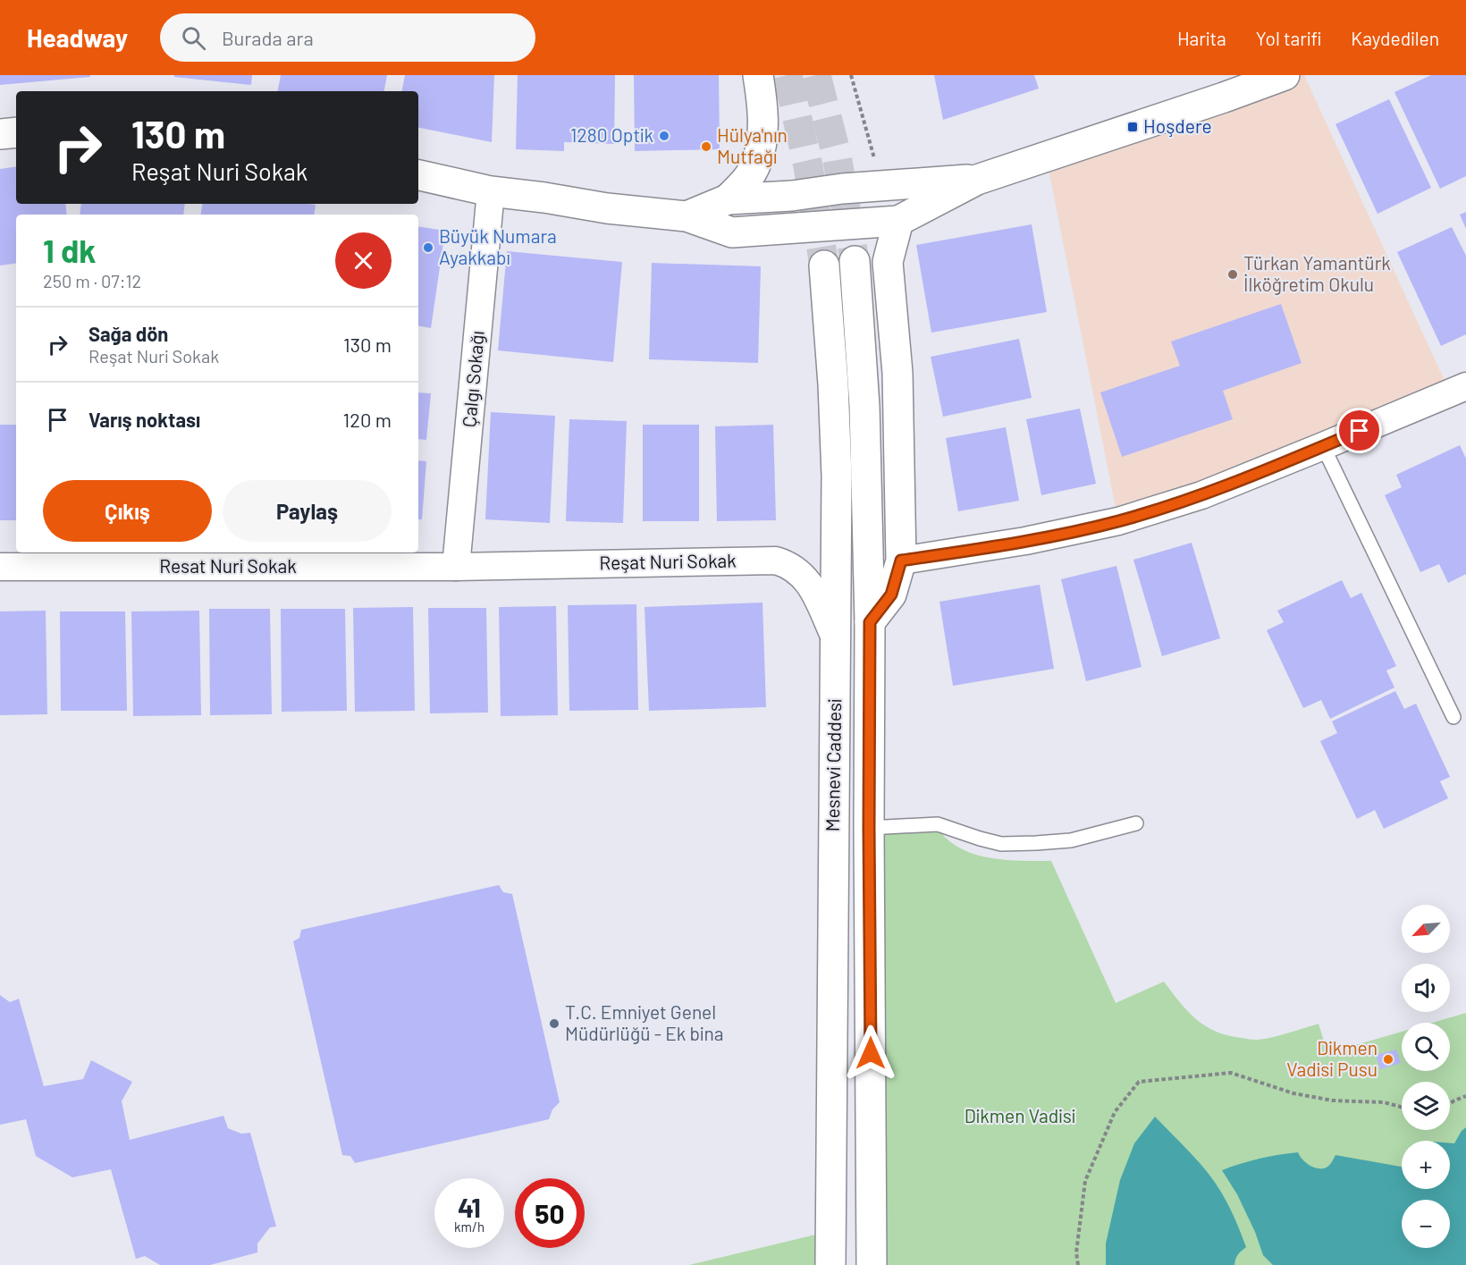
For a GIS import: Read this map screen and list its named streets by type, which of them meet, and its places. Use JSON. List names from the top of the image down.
{
  "streets": {
    "main road": ["Mesnevi Caddesi"],
    "street": ["Çalgı Sokağı", "Reşat Nuri Sokak", "Resat Nuri Sokak"]
  },
  "crossings": [
    ["Çalgı Sokağı", "Reşat Nuri Sokak"],
    ["Çalgı Sokağı", "Resat Nuri Sokak"],
    ["Reşat Nuri Sokak", "Resat Nuri Sokak"],
    ["Reşat Nuri Sokak", "Mesnevi Caddesi"]
  ],
  "parks": ["Dikmen Vadisi"],
  "places": {
    "transit": ["Hoşdere"],
    "other": [
      "1280 Optik",
      "Hülya'nın Mutfağı",
      "Büyük Numara Ayakkabı",
      "Türkan Yamantürk İlköğretim Okulu",
      "T.C. Emniyet Genel Müdürlüğü - Ek bina",
      "Dikmen Vadisi Pusu"
    ]
  },
  "north": "bottom left",
  "page": {
    "header": "Headway",
    "search": "Burada ara",
    "nav": ["Harita", "Yol tarifi", "Kaydedilen"],
    "turn": ["130 m", "Reşat Nuri Sokak"],
    "heading": ["1 dk", "250 m · 07:12"],
    "list": [
      {
        "name": "Sağa dön",
        "note": "Reşat Nuri Sokak",
        "value": "130 m"
      },
      {
        "name": "Varış noktası",
        "value": "120 m"
      }
    ],
    "buttons": ["Çıkış", "Paylaş"],
    "map_buttons": ["+", "−"],
    "speed": "41 km/h",
    "limit": "50"
  }
}
